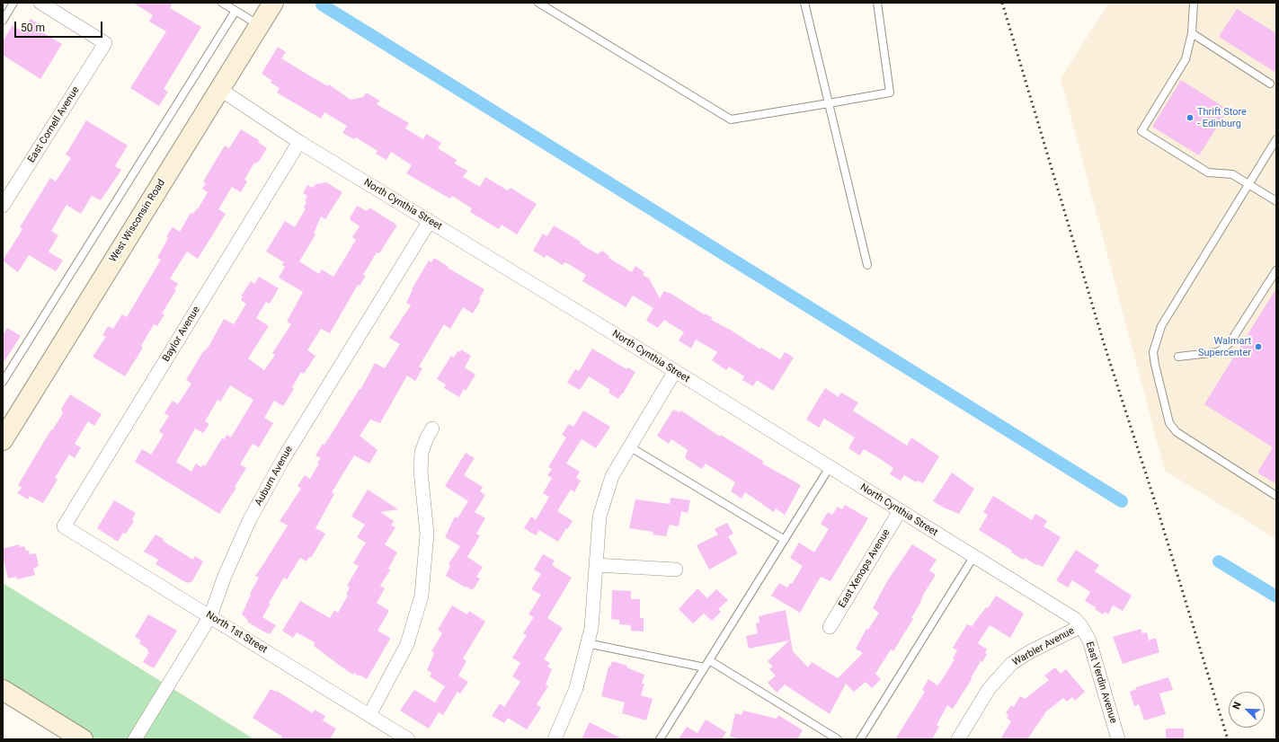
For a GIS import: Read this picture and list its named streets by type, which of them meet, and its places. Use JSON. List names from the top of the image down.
{
  "streets": {
    "street": [
      "East Cornell Avenue",
      "North Cynthia Street",
      "West Wisconsin Road",
      "Baylor Avenue",
      "Auburn Avenue",
      "East Xenops Avenue",
      "North 1st Street",
      "Warbler Avenue",
      "East Verdin Avenue"
    ]
  },
  "crossings": [
    ["North Cynthia Street", "West Wisconsin Road"],
    ["North Cynthia Street", "Baylor Avenue"],
    ["North Cynthia Street", "Auburn Avenue"],
    ["North Cynthia Street", "East Xenops Avenue"],
    ["North Cynthia Street", "Warbler Avenue"],
    ["North Cynthia Street", "East Verdin Avenue"],
    ["Baylor Avenue", "North 1st Street"],
    ["Auburn Avenue", "North 1st Street"],
    ["Warbler Avenue", "East Verdin Avenue"]
  ],
  "places": ["Thrift Store - Edinburg", "Walmart Supercenter"],
  "scale_bar": "50 m",
  "north": "top left"
}
